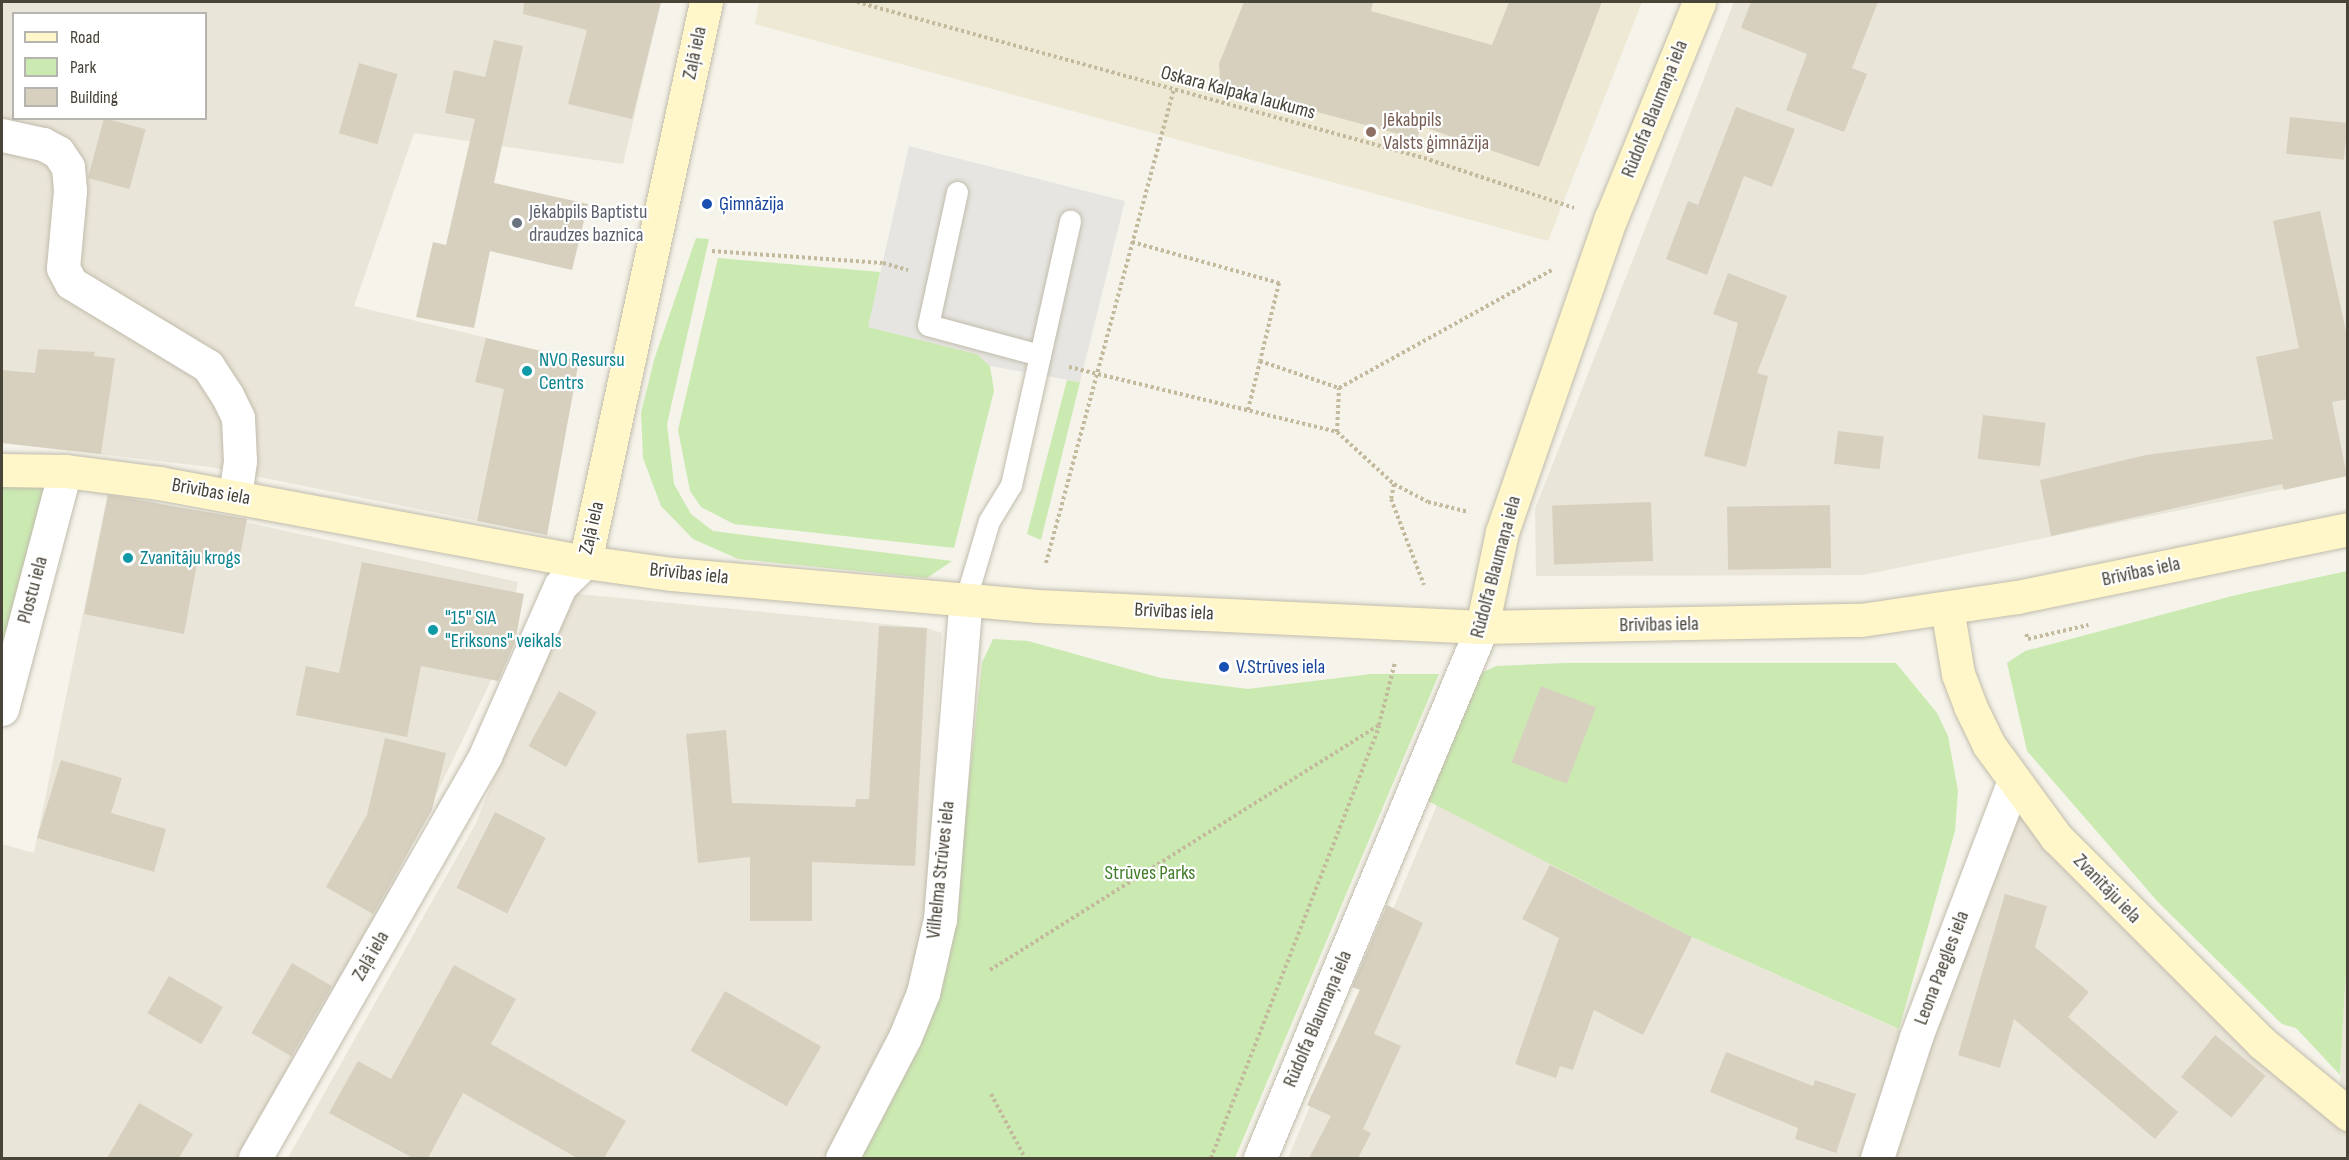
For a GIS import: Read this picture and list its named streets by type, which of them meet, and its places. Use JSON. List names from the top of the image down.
{
  "streets": {
    "main road": [
      "Zaļā iela",
      "Rūdolfa Blaumaņa iela",
      "Brīvības iela",
      "Zvanītāju iela"
    ],
    "street": ["Plostu iela", "Vilhelma Strūves iela", "Leona Paegles iela"],
    "path": ["Oskara Kalpaka laukums"]
  },
  "crossings": [
    ["Zaļā iela", "Brīvības iela"],
    ["Oskara Kalpaka laukums", "Rūdolfa Blaumaņa iela"],
    ["Rūdolfa Blaumaņa iela", "Brīvības iela"],
    ["Brīvības iela", "Plostu iela"],
    ["Brīvības iela", "Vilhelma Strūves iela"],
    ["Brīvības iela", "Zvanītāju iela"],
    ["Zvanītāju iela", "Leona Paegles iela"]
  ],
  "parks": ["Strūves Parks"],
  "places": [
    "Jēkabpils Valsts ģimnāzija",
    "Ģimnāzija",
    "Jēkabpils Baptistu draudzes baznīca",
    "NVO Resursu Centrs",
    "Zvanītāju krogs",
    "\"15\" SIA \"Eriksons\" veikals",
    "V.Strūves iela"
  ],
  "legend": ["Road", "Park", "Building"]
}
